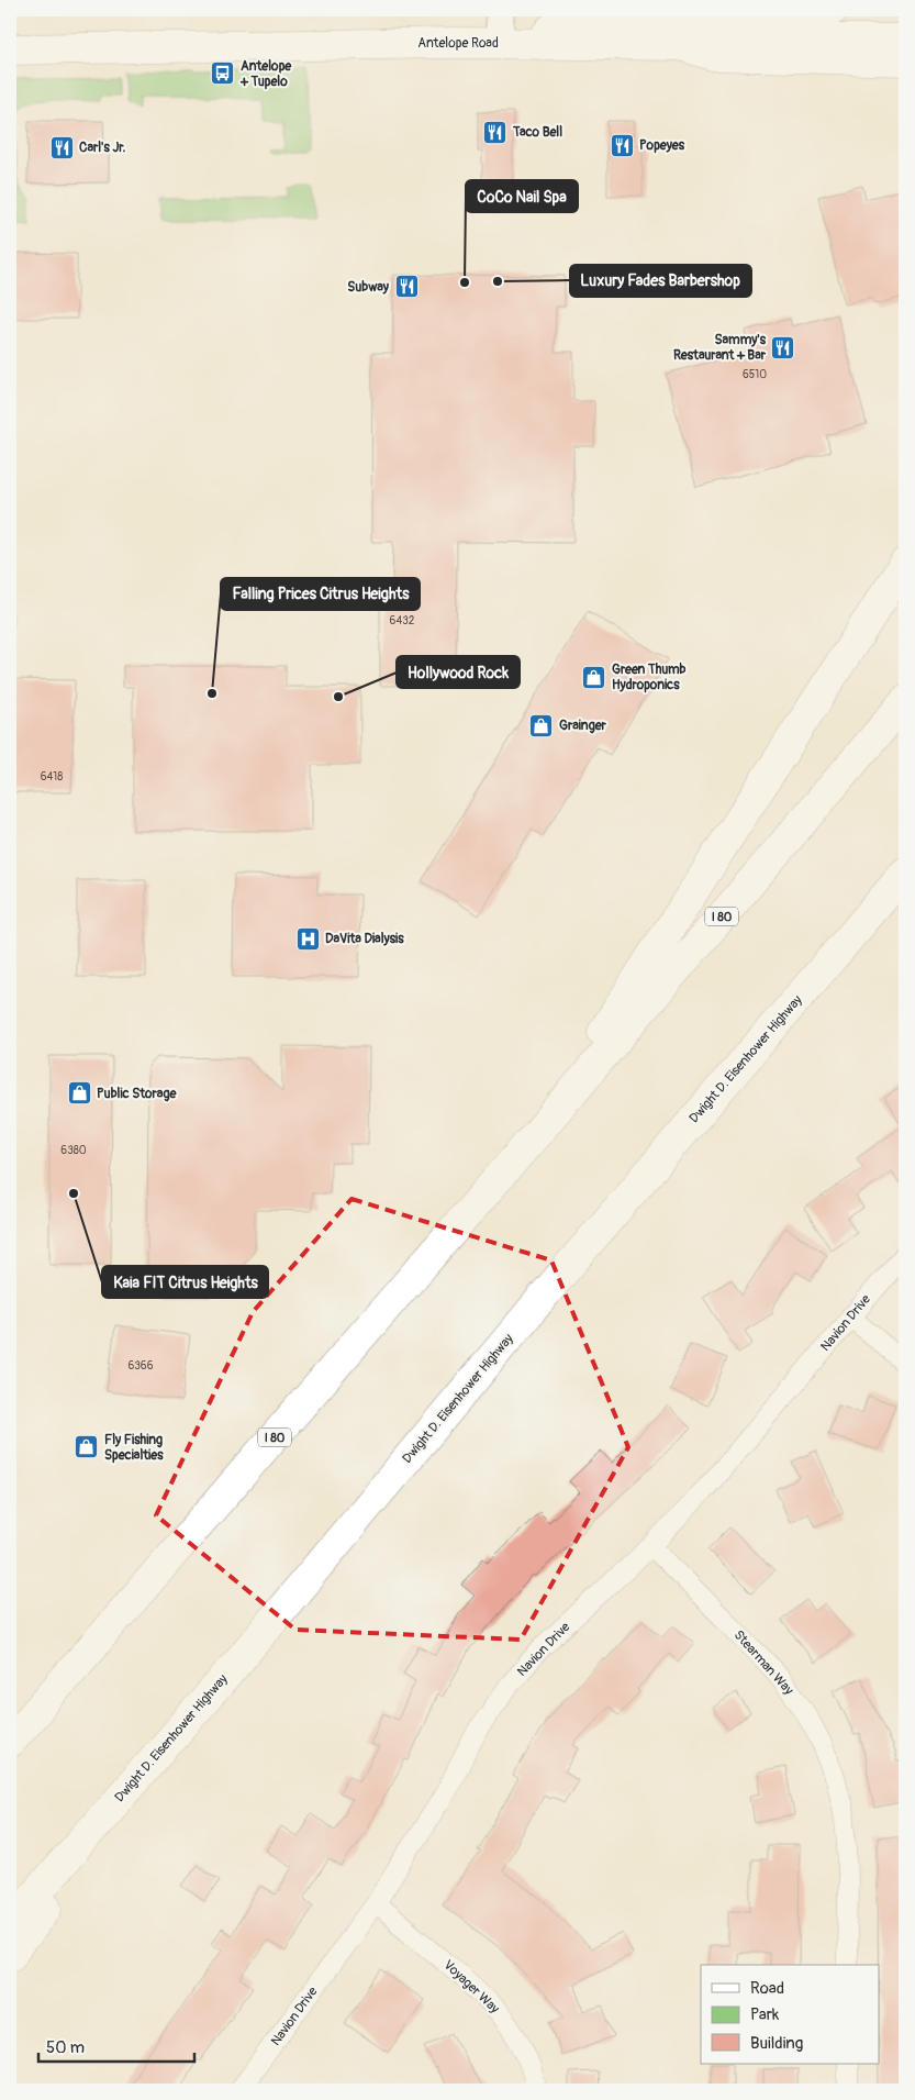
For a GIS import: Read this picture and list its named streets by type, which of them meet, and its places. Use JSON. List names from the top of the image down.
{
  "streets": {
    "main road": ["Antelope Road", "I 80", "Dwight D. Eisenhower Highway"],
    "street": ["Navion Drive", "Stearman Way", "Voyager Way"]
  },
  "crossings": [
    ["Navion Drive", "Stearman Way"],
    ["Navion Drive", "Voyager Way"]
  ],
  "places": {
    "bus stop": ["Antelope + Tupelo"],
    "restaurant": [
      "Taco Bell",
      "Popeyes",
      "Carl's Jr.",
      "Subway",
      "Sammy's Restaurant + Bar"
    ],
    "other": [
      "Luxury Fades Barbershop",
      "CoCo Nail Spa",
      "Falling Prices Citrus Heights",
      "Hollywood Rock",
      "Kaia FIT Citrus Heights"
    ],
    "shop": [
      "Green Thumb Hydroponics",
      "Grainger",
      "Public Storage",
      "Fly Fishing Specialties"
    ],
    "hospital": ["DaVita Dialysis"]
  },
  "house_numbers": [
    "6510",
    "6432",
    "6418",
    "6380",
    "6366"
  ],
  "legend": ["Road", "Park", "Building"],
  "scale_bar": "50 m"
}
